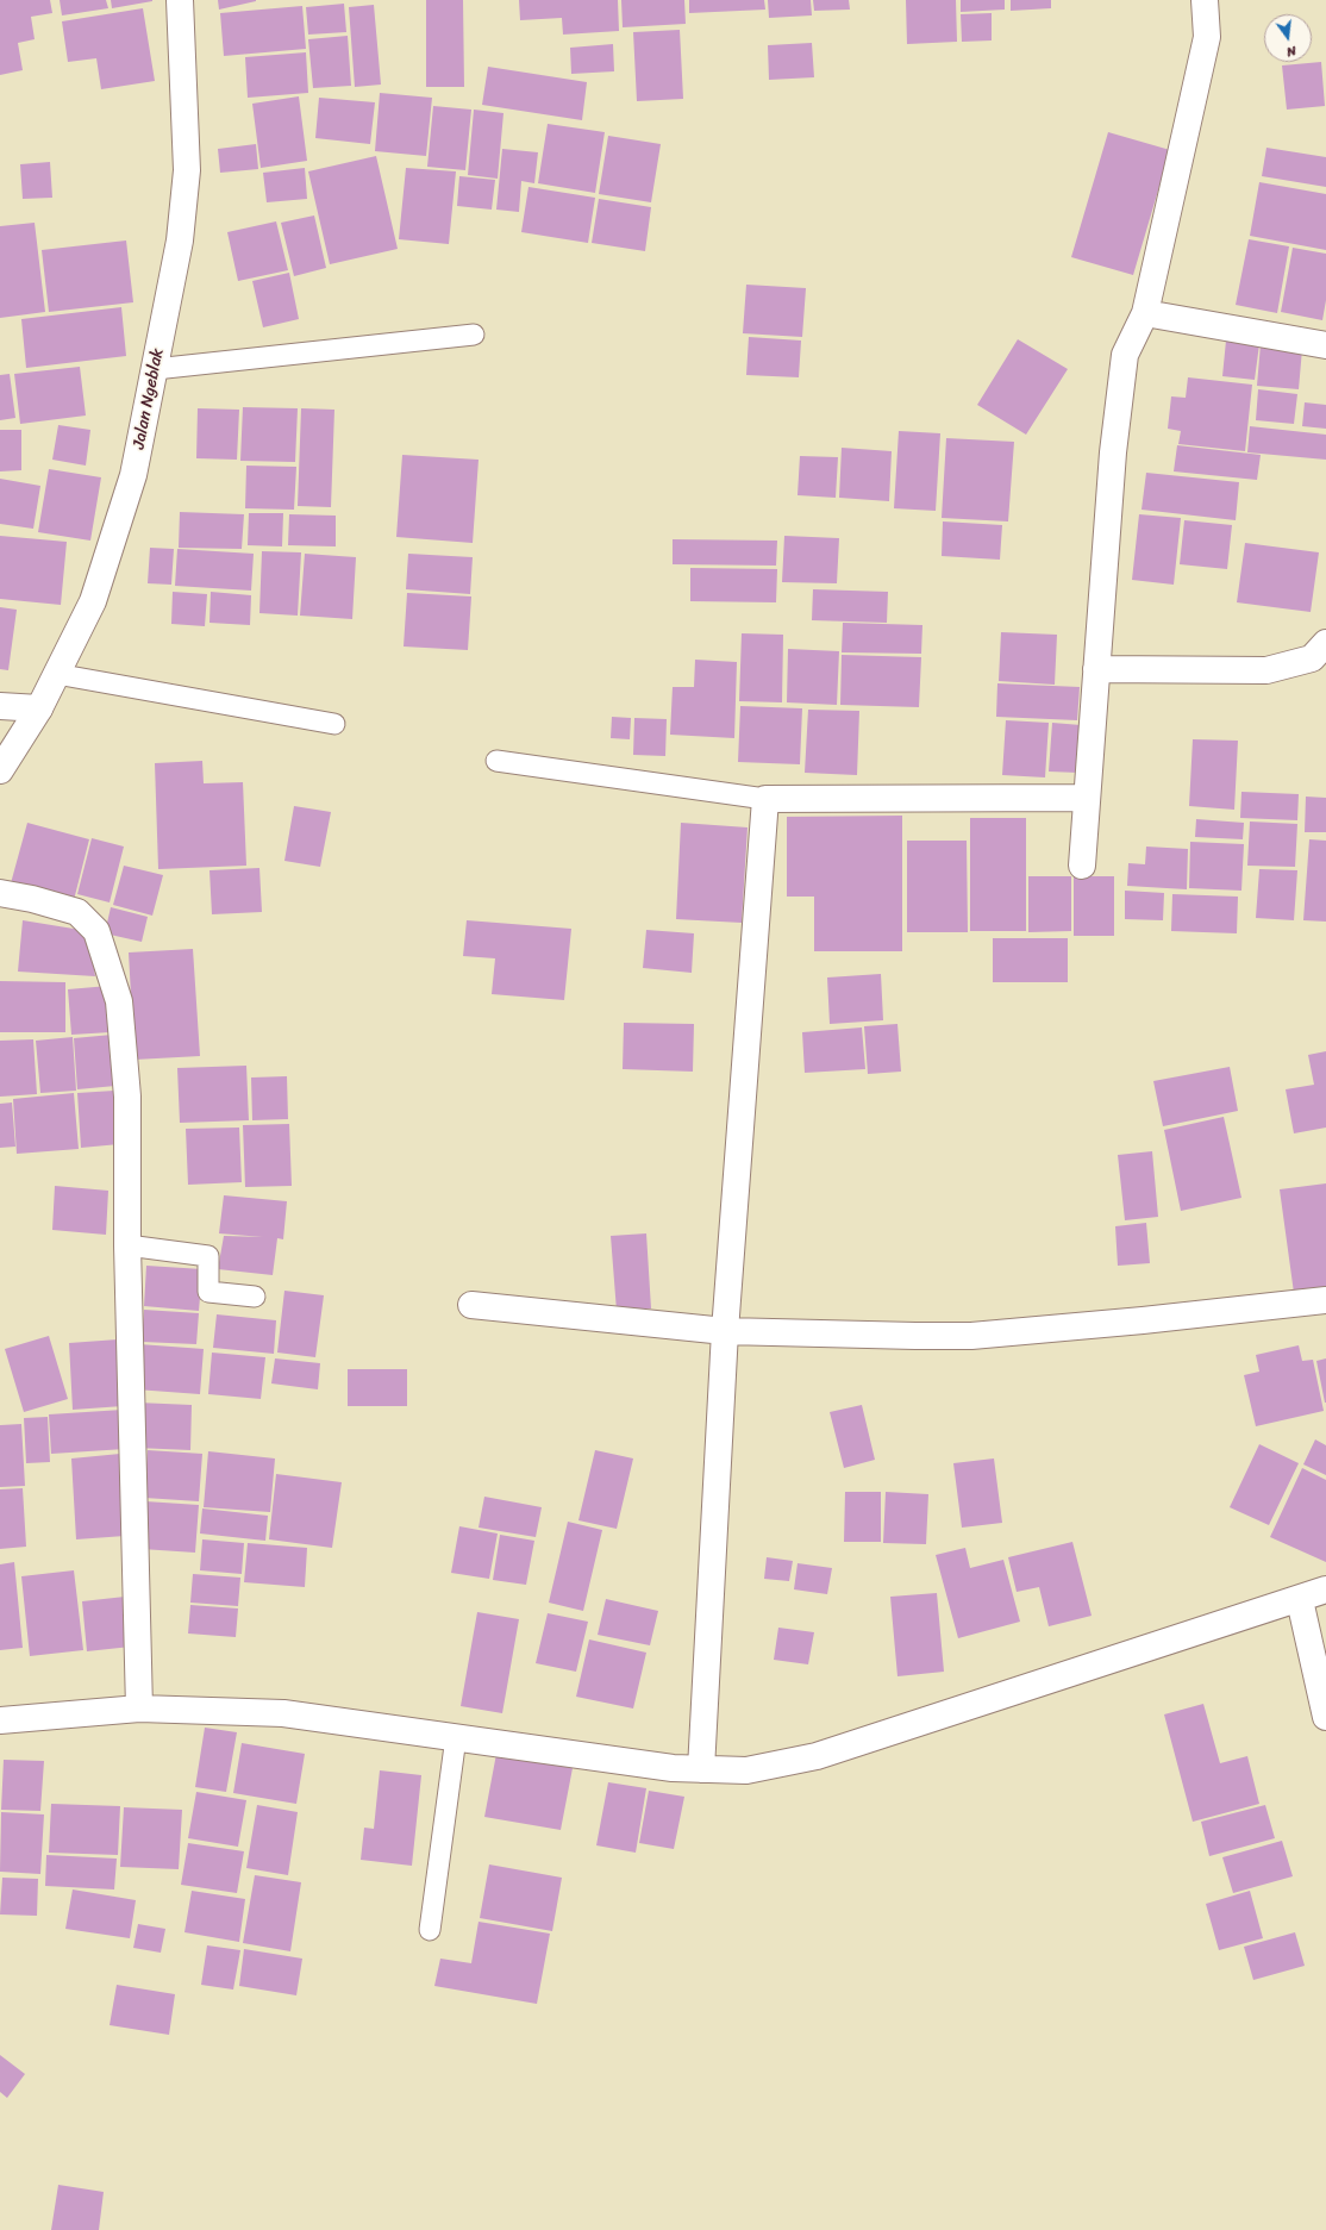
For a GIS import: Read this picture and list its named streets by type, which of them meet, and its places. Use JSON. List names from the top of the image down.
{
  "streets": {
    "street": ["Jalan Ngeblak"]
  },
  "north": "bottom"
}
